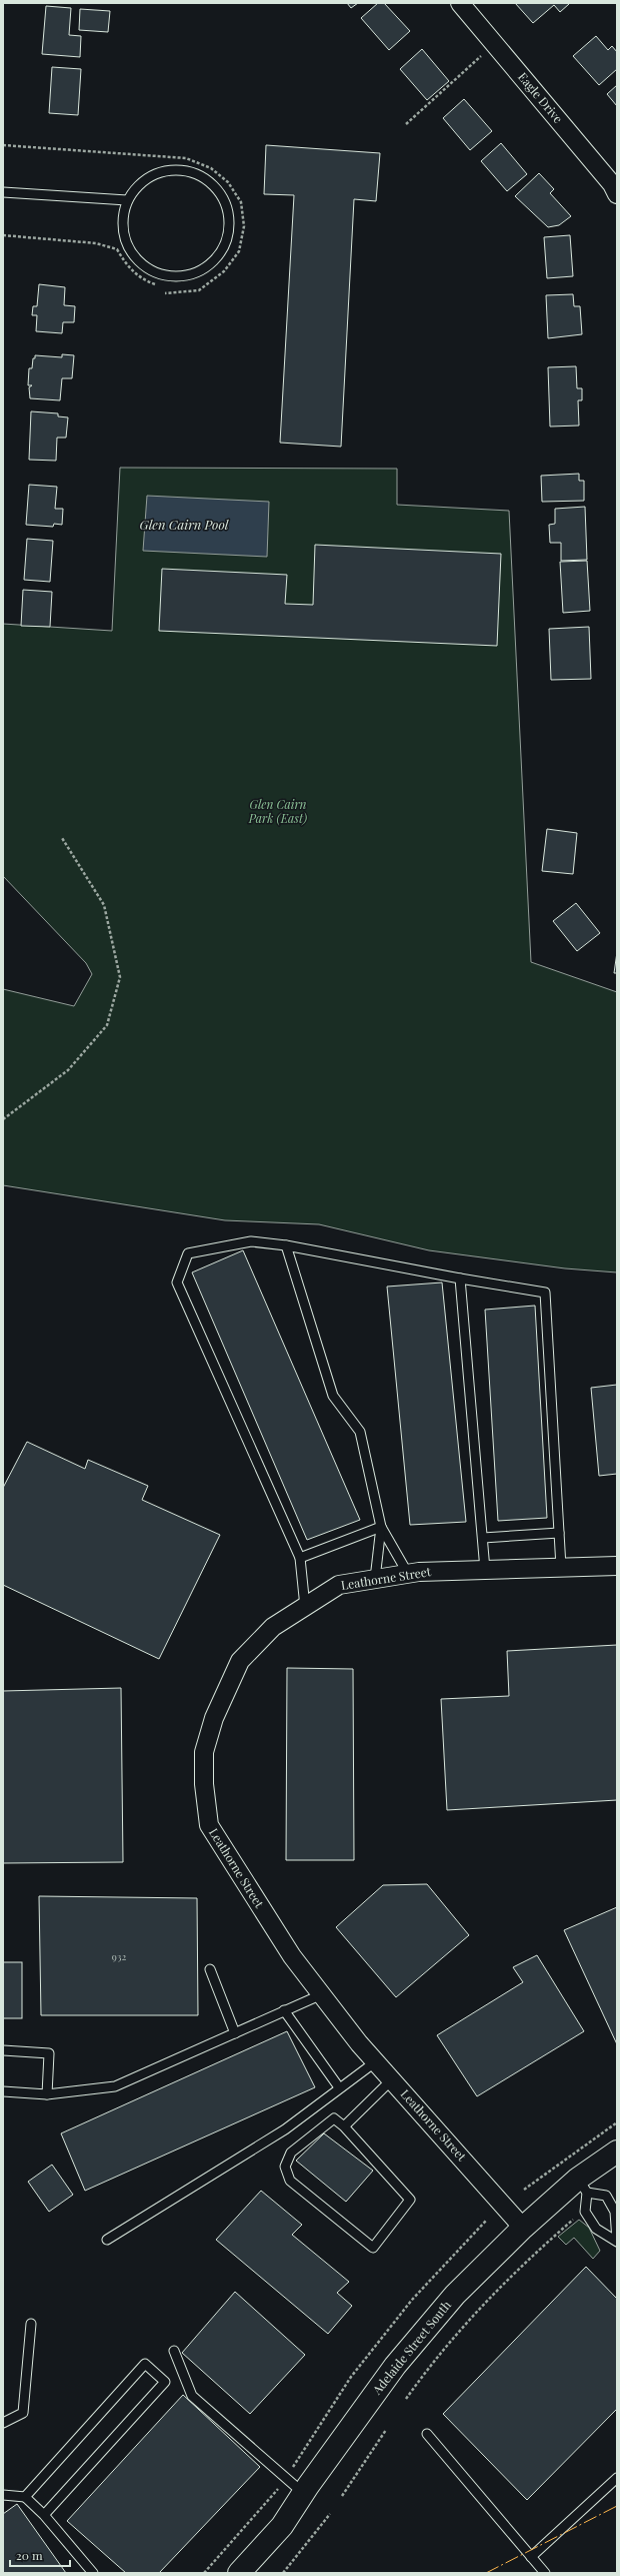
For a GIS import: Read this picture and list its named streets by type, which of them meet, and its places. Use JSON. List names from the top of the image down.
{
  "streets": {
    "main road": ["Adelaide Street South"],
    "street": ["Eagle Drive", "Leathorne Street"]
  },
  "crossings": [
    ["Leathorne Street", "Adelaide Street South"]
  ],
  "water": ["Glen Cairn Pool"],
  "parks": ["Glen Cairn Park (East)"],
  "house_numbers": ["932"],
  "scale_bar": "20 m"
}
